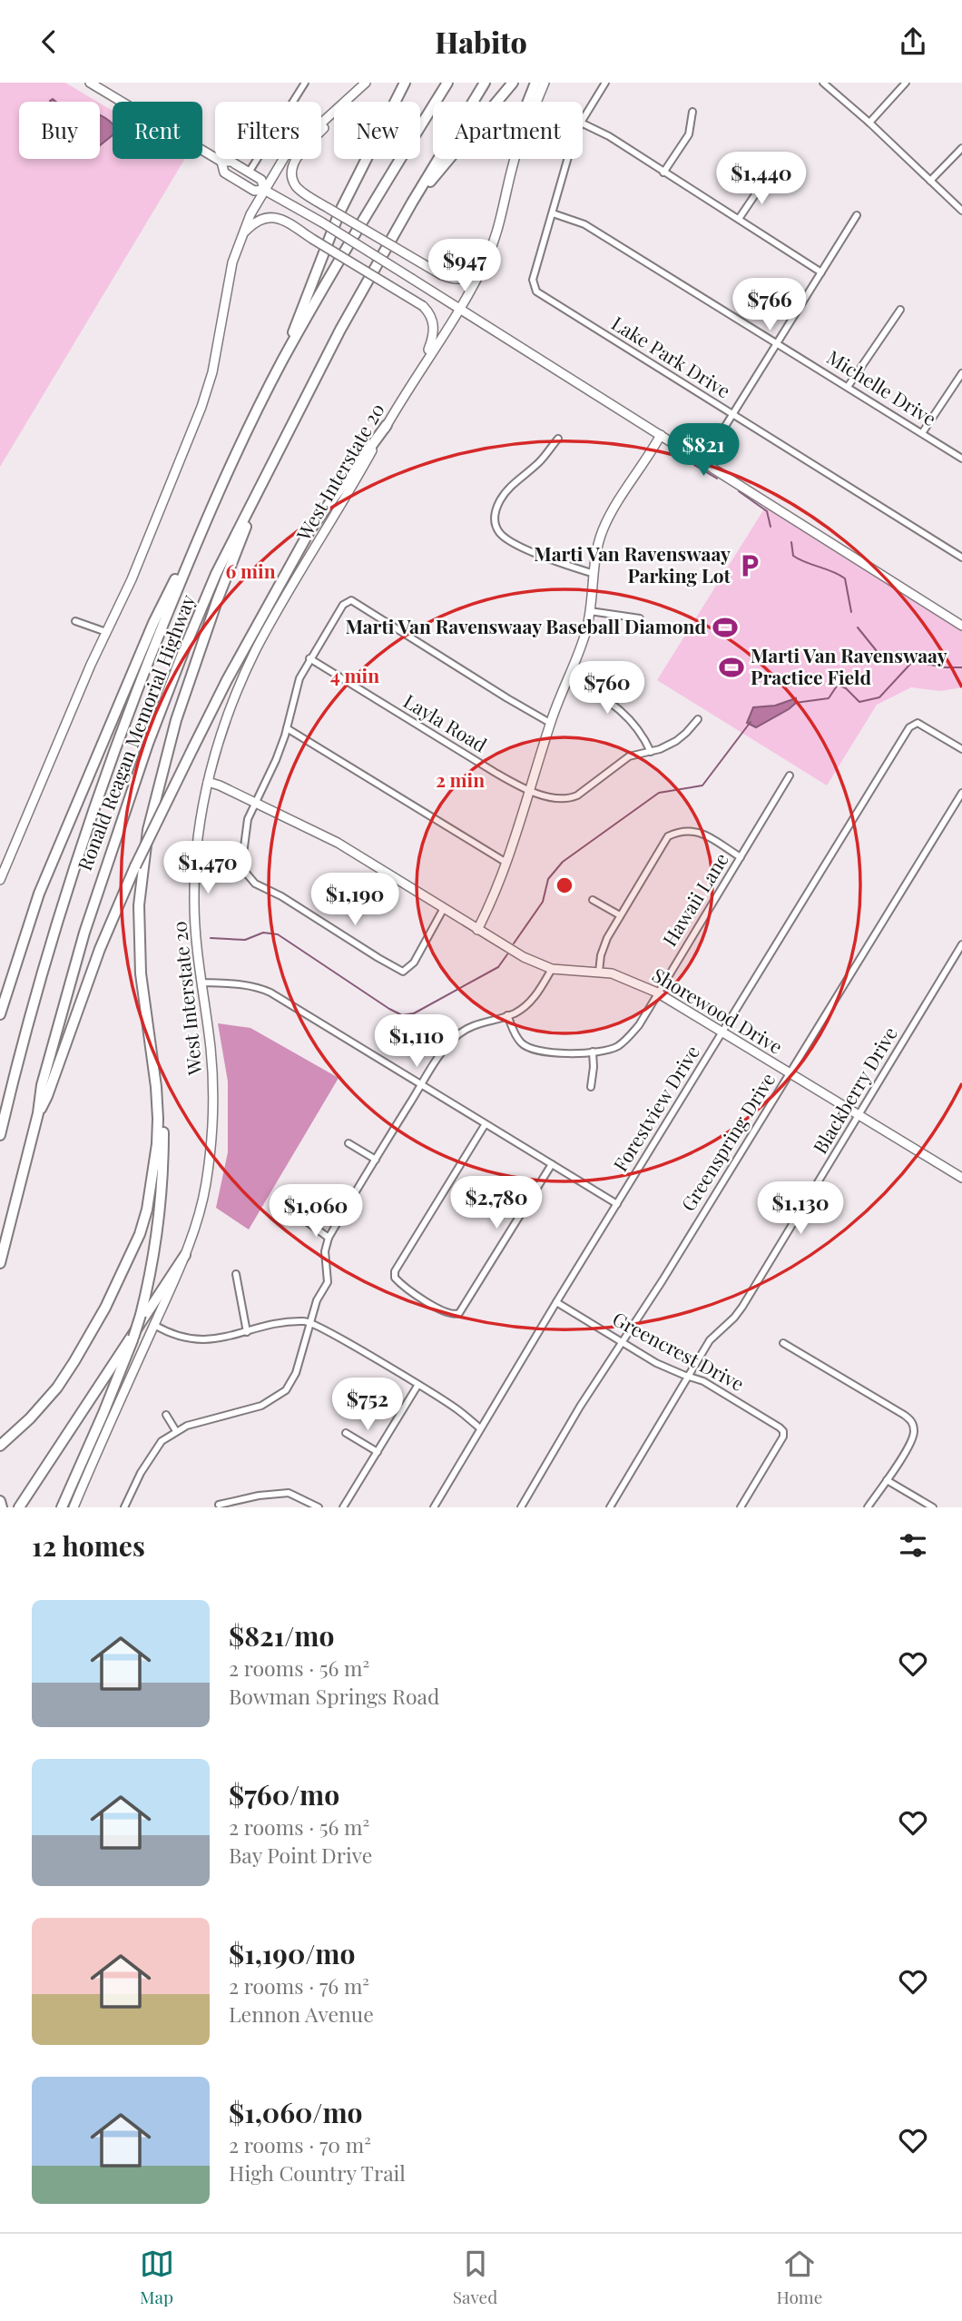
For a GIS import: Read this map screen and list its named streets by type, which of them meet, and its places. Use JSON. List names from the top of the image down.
{
  "streets": {
    "highway": ["Ronald Reagan Memorial Highway"],
    "main road": ["West Interstate 20", "Shorewood Drive"],
    "street": [
      "Lake Park Drive",
      "Michelle Drive",
      "Layla Road",
      "Hawaii Lane",
      "Blackberry Drive",
      "Forestview Drive",
      "Greenspring Drive",
      "Greencrest Drive"
    ]
  },
  "crossings": [
    ["Lake Park Drive", "Michelle Drive"],
    ["West Interstate 20", "Shorewood Drive"],
    ["Hawaii Lane", "Shorewood Drive"],
    ["Shorewood Drive", "Blackberry Drive"],
    ["Shorewood Drive", "Forestview Drive"],
    ["Shorewood Drive", "Greenspring Drive"],
    ["Blackberry Drive", "Greencrest Drive"],
    ["Forestview Drive", "Greencrest Drive"],
    ["Greenspring Drive", "Greencrest Drive"]
  ],
  "places": {
    "parking": ["Marti Van Ravenswaay Parking Lot"],
    "sports": ["Marti Van Ravenswaay Baseball Diamond", "Marti Van Ravenswaay Practice Field"]
  },
  "page": {
    "header": "Habito",
    "chip": [
      "Buy",
      "Rent",
      "Filters",
      "New",
      "Apartment"
    ],
    "price": [
      "$1,440",
      "$947",
      "$766",
      "$821",
      "$760",
      "$1,470",
      "$1,190",
      "$1,110",
      "$2,780",
      "$1,130",
      "$1,060",
      "$752"
    ],
    "heading": "12 homes",
    "list": [
      {
        "name": "$821/mo",
        "note": "2 rooms · 56 m² · Bowman Springs Road"
      },
      {
        "name": "$760/mo",
        "note": "2 rooms · 56 m² · Bay Point Drive"
      },
      {
        "name": "$1,190/mo",
        "note": "2 rooms · 76 m² · Lennon Avenue"
      },
      {
        "name": "$1,060/mo",
        "note": "2 rooms · 70 m² · High Country Trail"
      }
    ],
    "tabs": ["Map", "Saved", "Home"]
  },
  "rings": ["6 min", "4 min", "2 min"]
}
